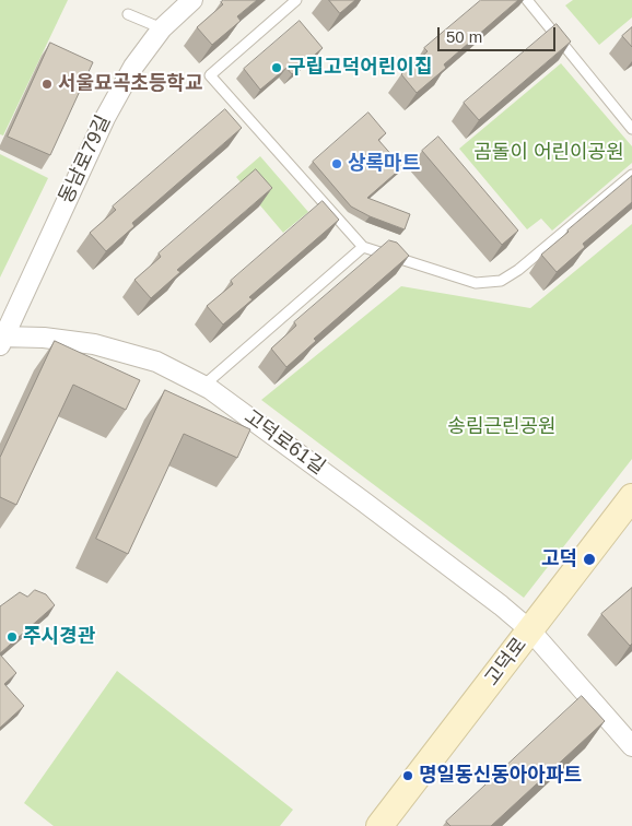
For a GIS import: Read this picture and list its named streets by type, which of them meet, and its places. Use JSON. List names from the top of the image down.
{
  "streets": {
    "main road": ["고덕로"],
    "street": ["동남로79길", "고덕로61길"]
  },
  "crossings": [
    ["동남로79길", "고덕로61길"],
    ["고덕로61길", "고덕로"]
  ],
  "parks": ["곰돌이 어린이공원", "송림근린공원"],
  "places": [
    "구립고덕어린이집",
    "서울묘곡초등학교",
    "상록마트",
    "고덕",
    "주시경관",
    "명일동신동아아파트"
  ],
  "scale_bar": "50 m"
}
